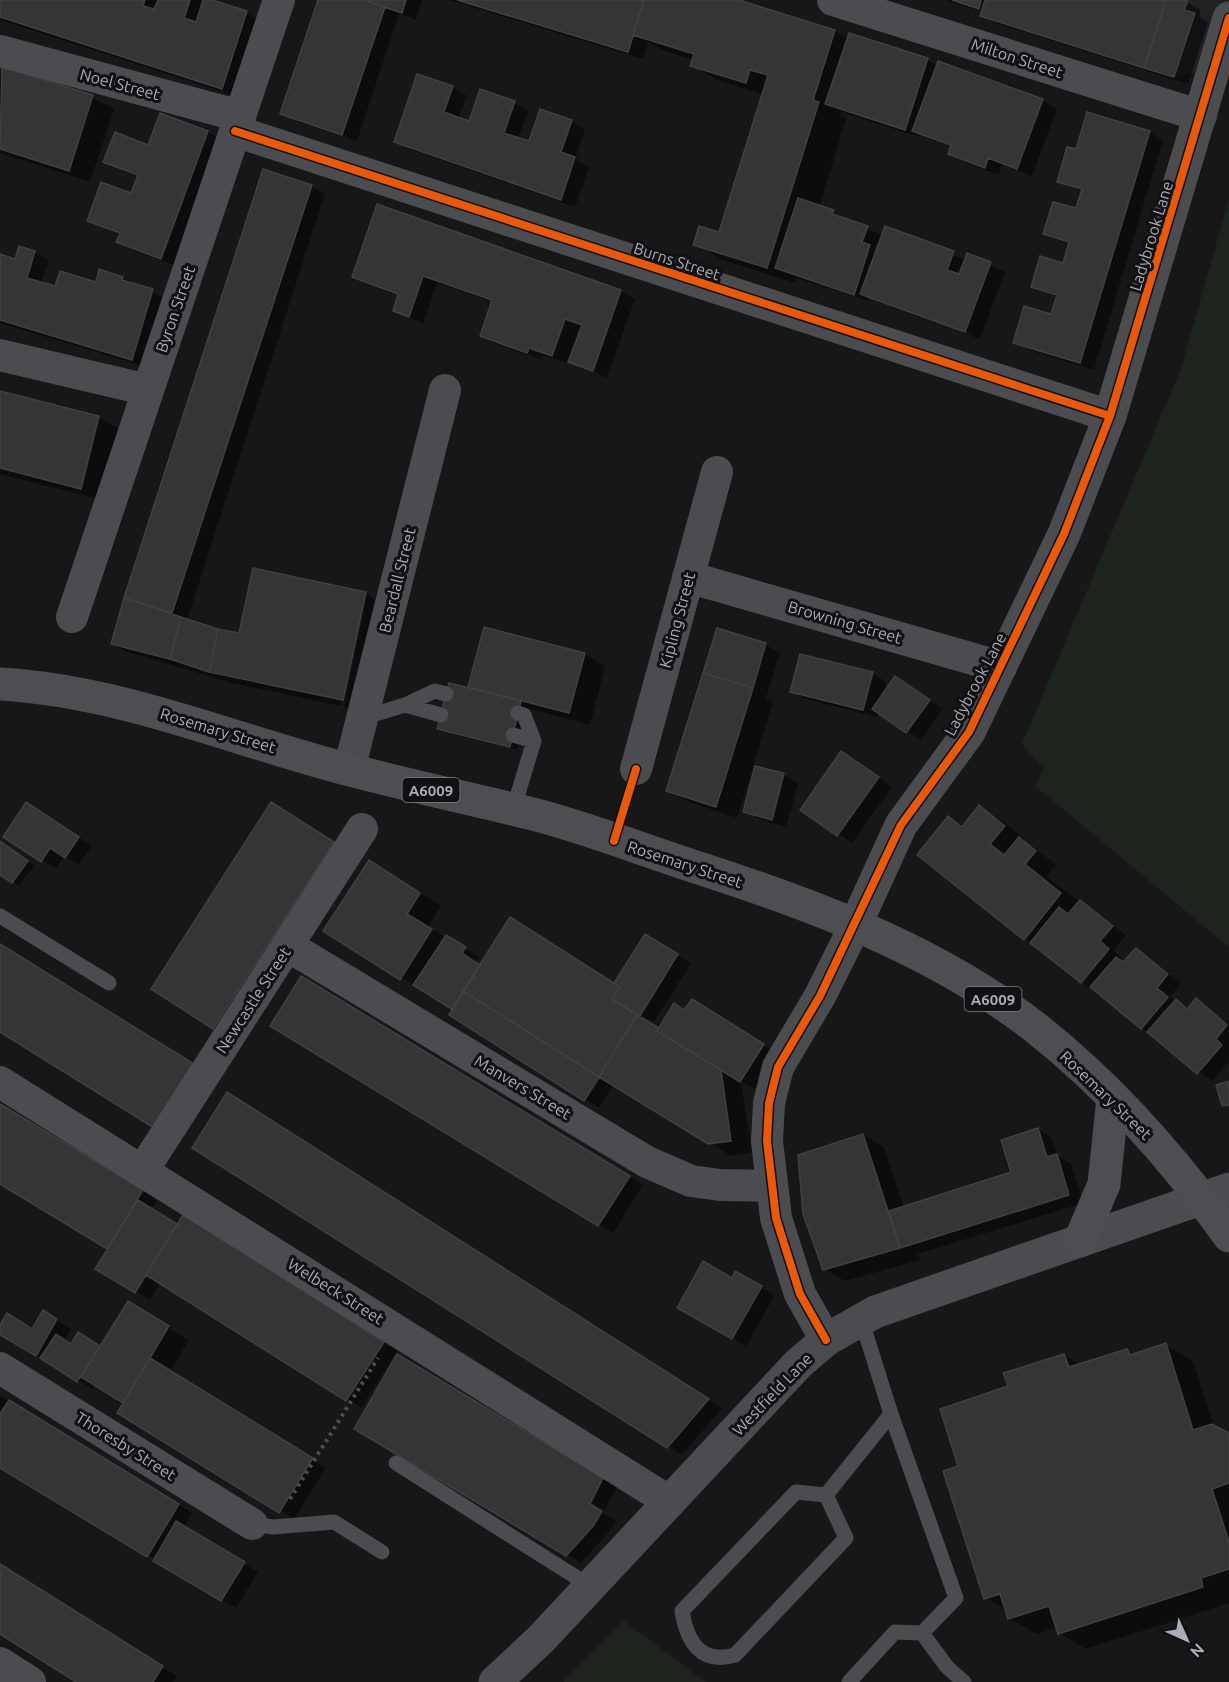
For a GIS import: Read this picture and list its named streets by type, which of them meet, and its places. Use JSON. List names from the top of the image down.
{
  "streets": {
    "highway": ["Rosemary Street", "A6009"],
    "street": [
      "Milton Street",
      "Noel Street",
      "Ladybrook Lane",
      "Burns Street",
      "Byron Street",
      "Beardall Street",
      "Kipling Street",
      "Browning Street",
      "Newcastle Street",
      "Manvers Street",
      "Welbeck Street",
      "Westfield Lane",
      "Thoresby Street"
    ]
  },
  "crossings": [
    ["Milton Street", "Ladybrook Lane"],
    ["Noel Street", "Burns Street"],
    ["Noel Street", "Byron Street"],
    ["Ladybrook Lane", "Burns Street"],
    ["Ladybrook Lane", "Browning Street"],
    ["Ladybrook Lane", "Rosemary Street"],
    ["Ladybrook Lane", "Manvers Street"],
    ["Ladybrook Lane", "Westfield Lane"],
    ["Burns Street", "Byron Street"],
    ["Beardall Street", "Rosemary Street"],
    ["Kipling Street", "Browning Street"],
    ["Rosemary Street", "Westfield Lane"],
    ["Newcastle Street", "Manvers Street"],
    ["Newcastle Street", "Welbeck Street"],
    ["Welbeck Street", "Westfield Lane"]
  ],
  "north": "bottom right"
}
